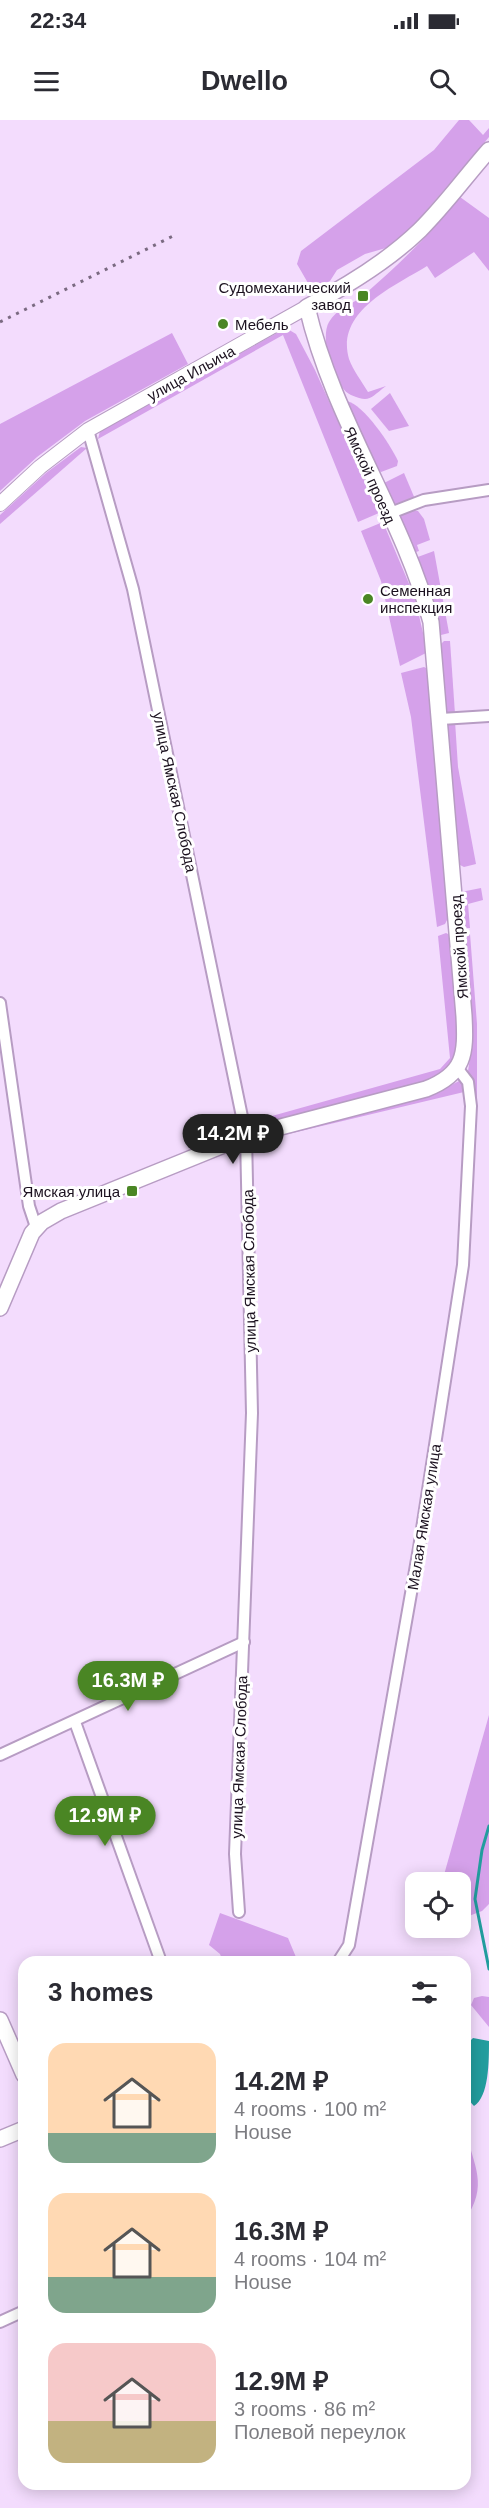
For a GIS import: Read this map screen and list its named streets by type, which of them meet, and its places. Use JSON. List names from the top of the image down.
{
  "streets": {
    "main road": ["улица Ильича", "Ямской проезд"],
    "street": ["улица Ямская Слобода", "Малая Ямская улица"]
  },
  "crossings": [
    ["улица Ильича", "Ямской проезд"],
    ["улица Ильича", "улица Ямская Слобода"],
    ["Ямской проезд", "Малая Ямская улица"]
  ],
  "places": {
    "transit": ["Судомеханический завод", "Ямская улица"],
    "other": ["Мебель", "Семенная инспекция"]
  },
  "page": {
    "status": "22:34",
    "header": "Dwello",
    "price": ["14.2M ₽", "16.3M ₽", "12.9M ₽"],
    "heading": "3 homes",
    "list": [
      {
        "name": "14.2M ₽",
        "note": "4 rooms · 100 m² · House"
      },
      {
        "name": "16.3M ₽",
        "note": "4 rooms · 104 m² · House"
      },
      {
        "name": "12.9M ₽",
        "note": "3 rooms · 86 m² · Полевой переулок"
      }
    ]
  }
}
